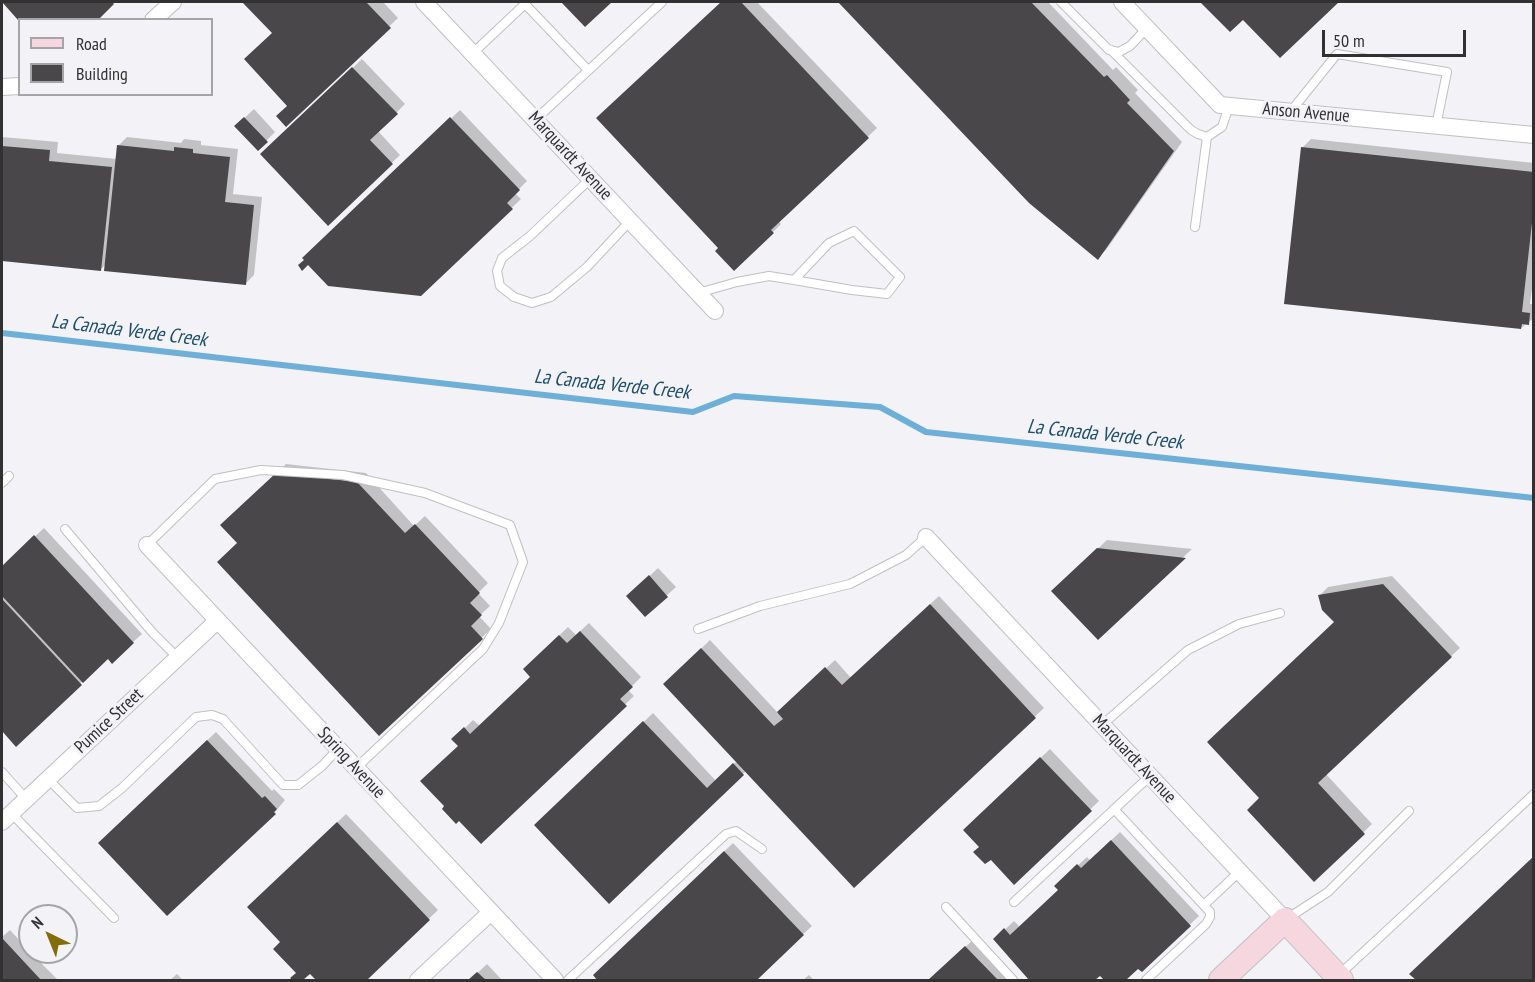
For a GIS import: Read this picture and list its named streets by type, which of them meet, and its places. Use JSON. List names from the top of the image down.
{
  "streets": {
    "street": [
      "Anson Avenue",
      "Marquardt Avenue",
      "Pumice Street",
      "Spring Avenue"
    ]
  },
  "crossings": [
    ["Pumice Street", "Spring Avenue"]
  ],
  "water": ["La Canada Verde Creek"],
  "legend": ["Road", "Building"],
  "scale_bar": "50 m",
  "north": "top left"
}
